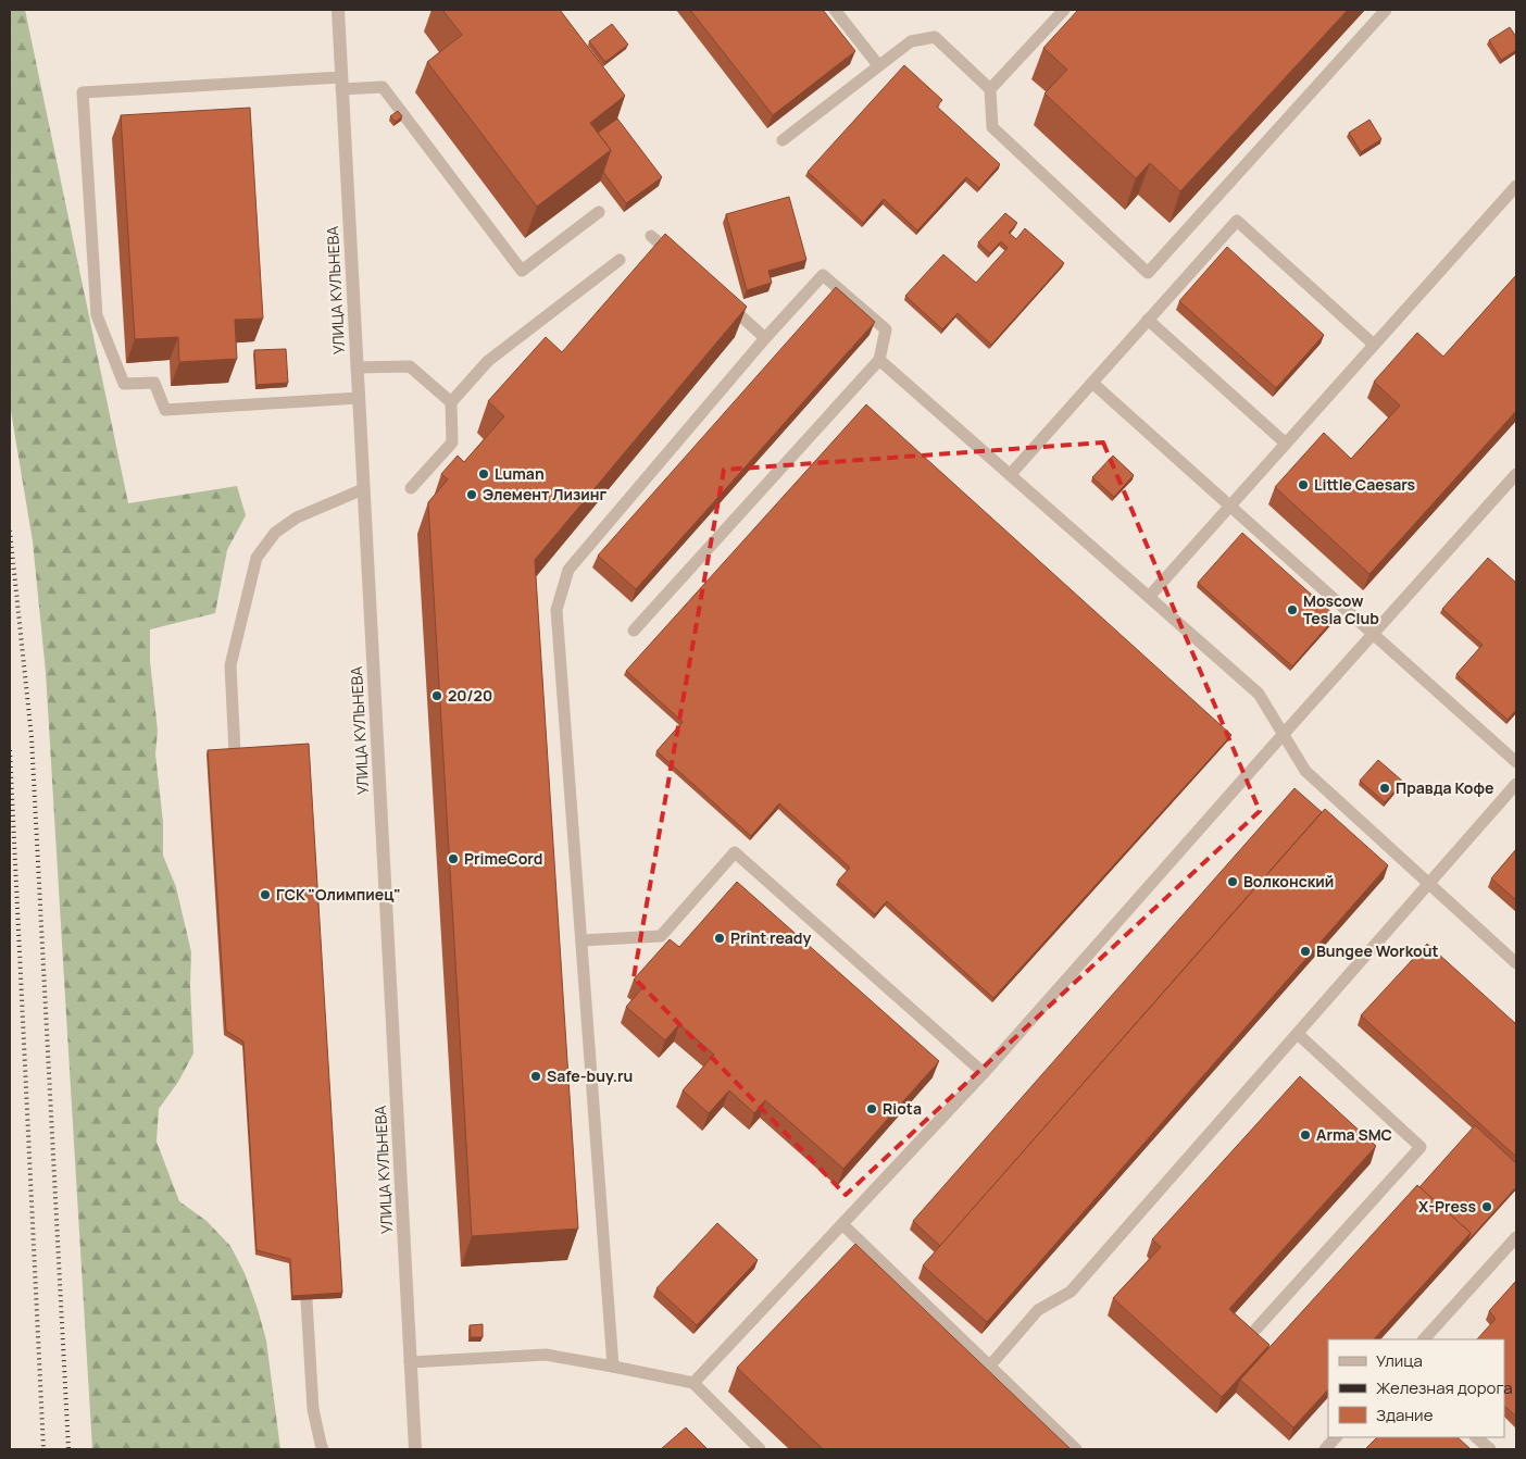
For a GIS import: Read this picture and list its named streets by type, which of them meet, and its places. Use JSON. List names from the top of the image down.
{
  "streets": {
    "street": ["УЛИЦА КУЛЬНЕВА"]
  },
  "places": [
    "Luman",
    "Little Caesars",
    "Элемент Лизинг",
    "Moscow Tesla Club",
    "20/20",
    "Правда Кофе",
    "PrimeCord",
    "Волконский",
    "ГСК \"Олимпиец\"",
    "Print ready",
    "Bungee Workout",
    "Safe-buy.ru",
    "Riota",
    "Arma SMC",
    "X-Press"
  ],
  "legend": ["Улица", "Железная дорога", "Здание"]
}
